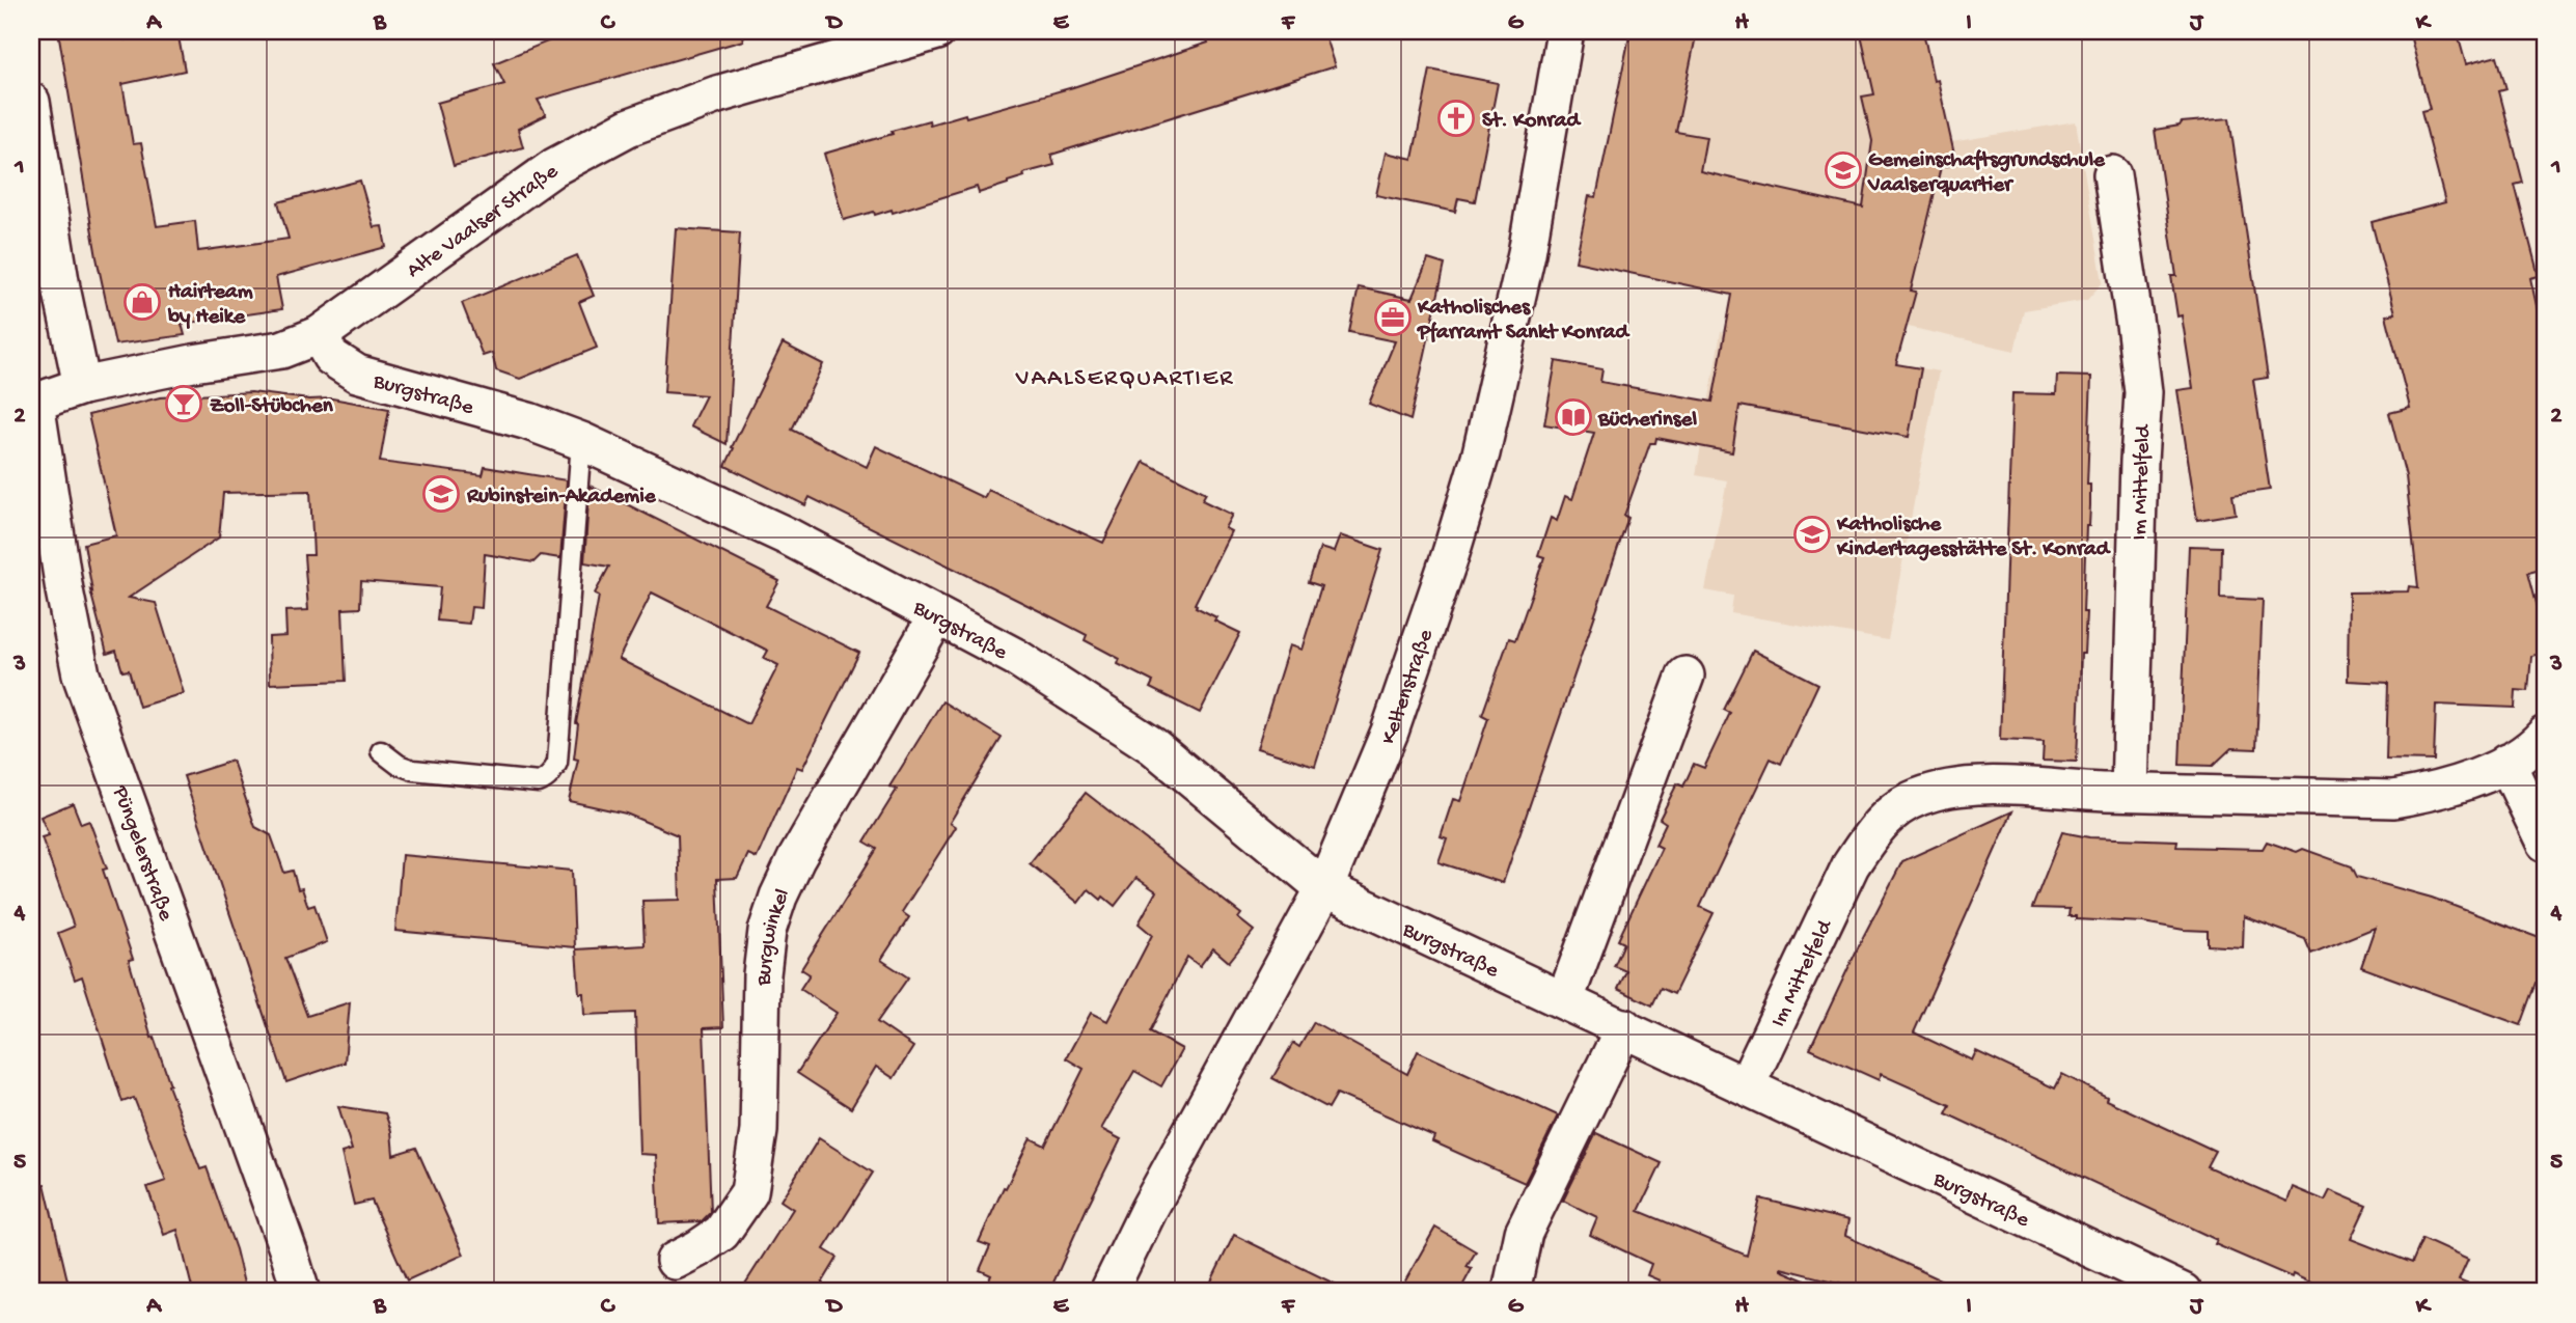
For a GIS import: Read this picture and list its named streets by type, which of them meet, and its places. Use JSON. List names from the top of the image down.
{
  "streets": {
    "street": [
      "Alte Vaalser Straße",
      "Burgstraße",
      "Im Mittelfeld",
      "Keltenstraße",
      "Püngelerstraße",
      "Burgwinkel"
    ]
  },
  "crossings": [
    ["Alte Vaalser Straße", "Burgstraße"],
    ["Alte Vaalser Straße", "Püngelerstraße"],
    ["Burgstraße", "Im Mittelfeld"],
    ["Burgstraße", "Keltenstraße"],
    ["Burgstraße", "Burgwinkel"]
  ],
  "districts": ["VAALSERQUARTIER"],
  "places": {
    "church": ["St. Konrad"],
    "school or university": ["Gemeinschaftsgrundschule Vaalserquartier", "Rubinstein-Akademie", "Katholische Kindertagesstätte St. Konrad"],
    "shop": ["Hairteam by Heike"],
    "office": ["Katholisches Pfarramt Sankt Konrad"],
    "bar": ["Zoll-Stübchen"],
    "library": ["Bücherinsel"]
  },
  "grid": {
    "columns": [
      "A",
      "B",
      "C",
      "D",
      "E",
      "F",
      "G",
      "H",
      "I",
      "J",
      "K"
    ],
    "rows": [
      "1",
      "2",
      "3",
      "4",
      "5"
    ]
  }
}
